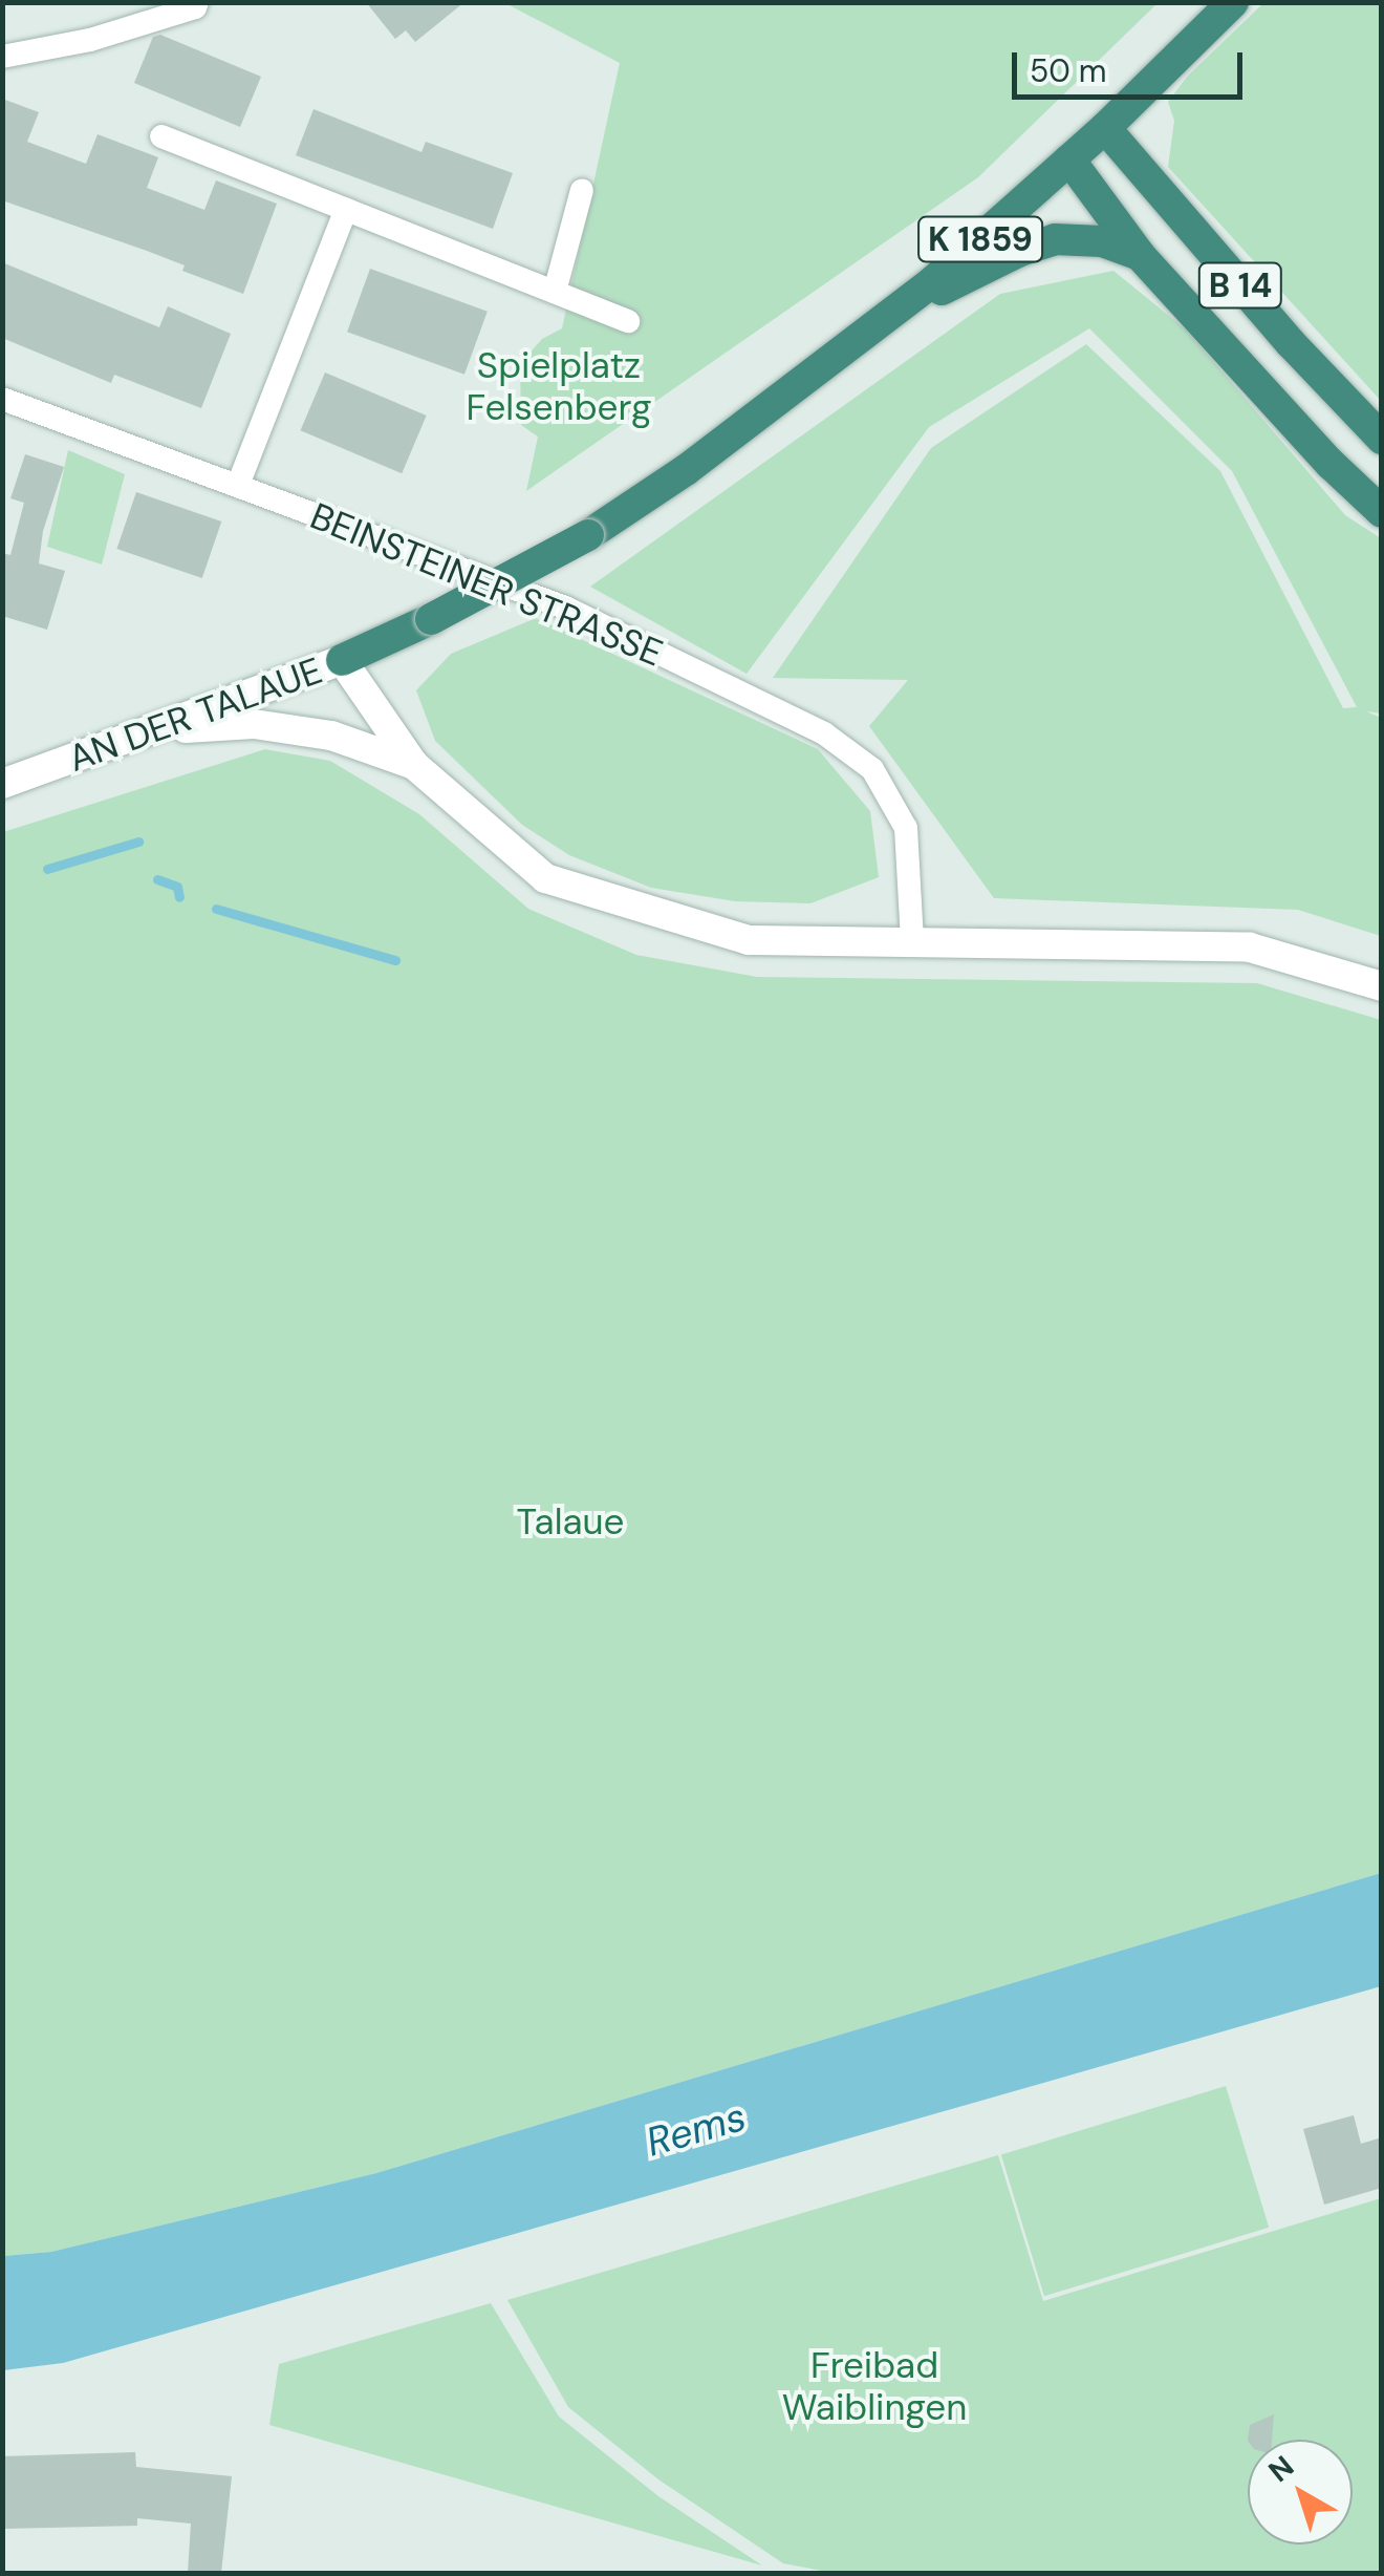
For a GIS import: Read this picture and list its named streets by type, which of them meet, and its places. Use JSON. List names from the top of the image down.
{
  "streets": {
    "highway": ["K 1859", "B 14"],
    "street": ["BEINSTEINER STRASSE", "AN DER TALAUE"]
  },
  "crossings": [
    ["K 1859", "B 14"],
    ["K 1859", "AN DER TALAUE"],
    ["BEINSTEINER STRASSE", "AN DER TALAUE"]
  ],
  "water": ["Rems"],
  "parks": ["Spielplatz Felsenberg", "Talaue", "Freibad Waiblingen"],
  "scale_bar": "50 m",
  "north": "top left"
}
